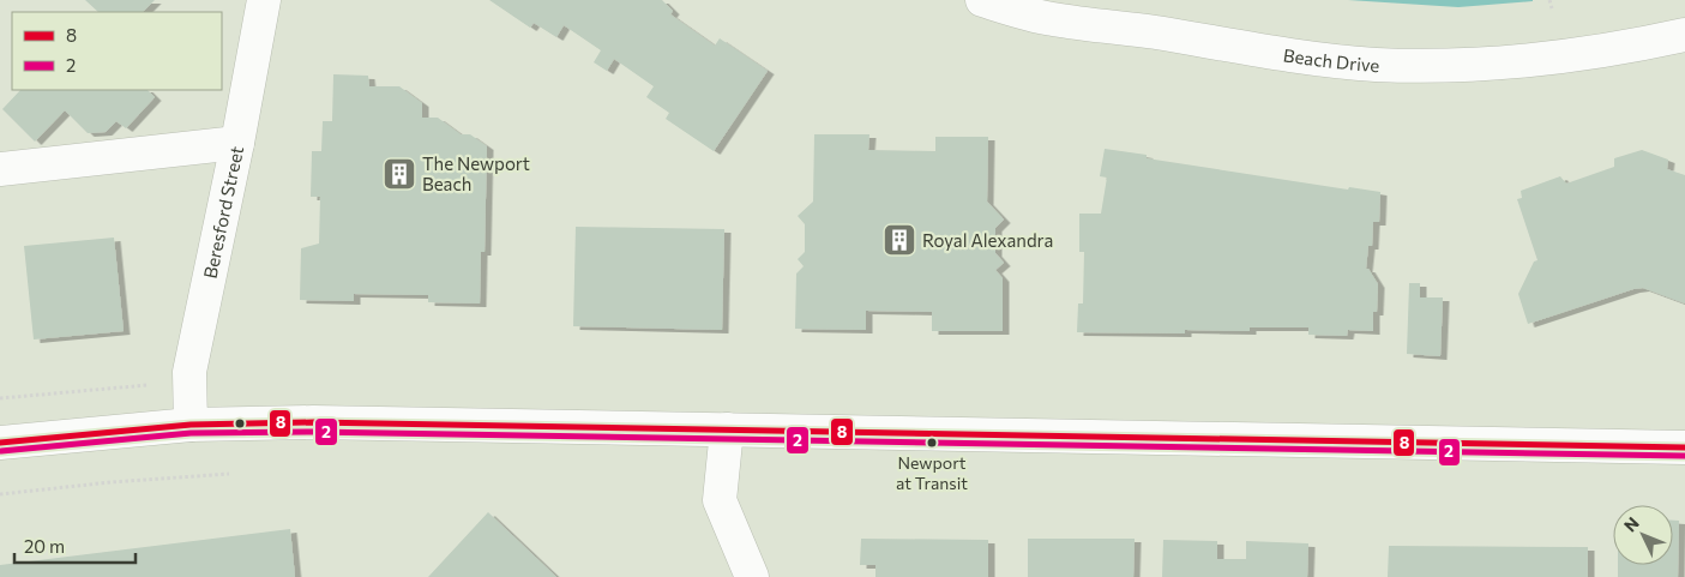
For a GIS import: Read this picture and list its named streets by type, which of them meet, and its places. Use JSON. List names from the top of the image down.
{
  "streets": {
    "street": ["Beach Drive", "Beresford Street"]
  },
  "places": {
    "building": ["The Newport Beach", "Royal Alexandra"],
    "other": ["Newport at Transit"]
  },
  "lines": ["transit line 8", "transit line 2"],
  "legend": ["8", "2"],
  "scale_bar": "20 m",
  "north": "top left"
}
